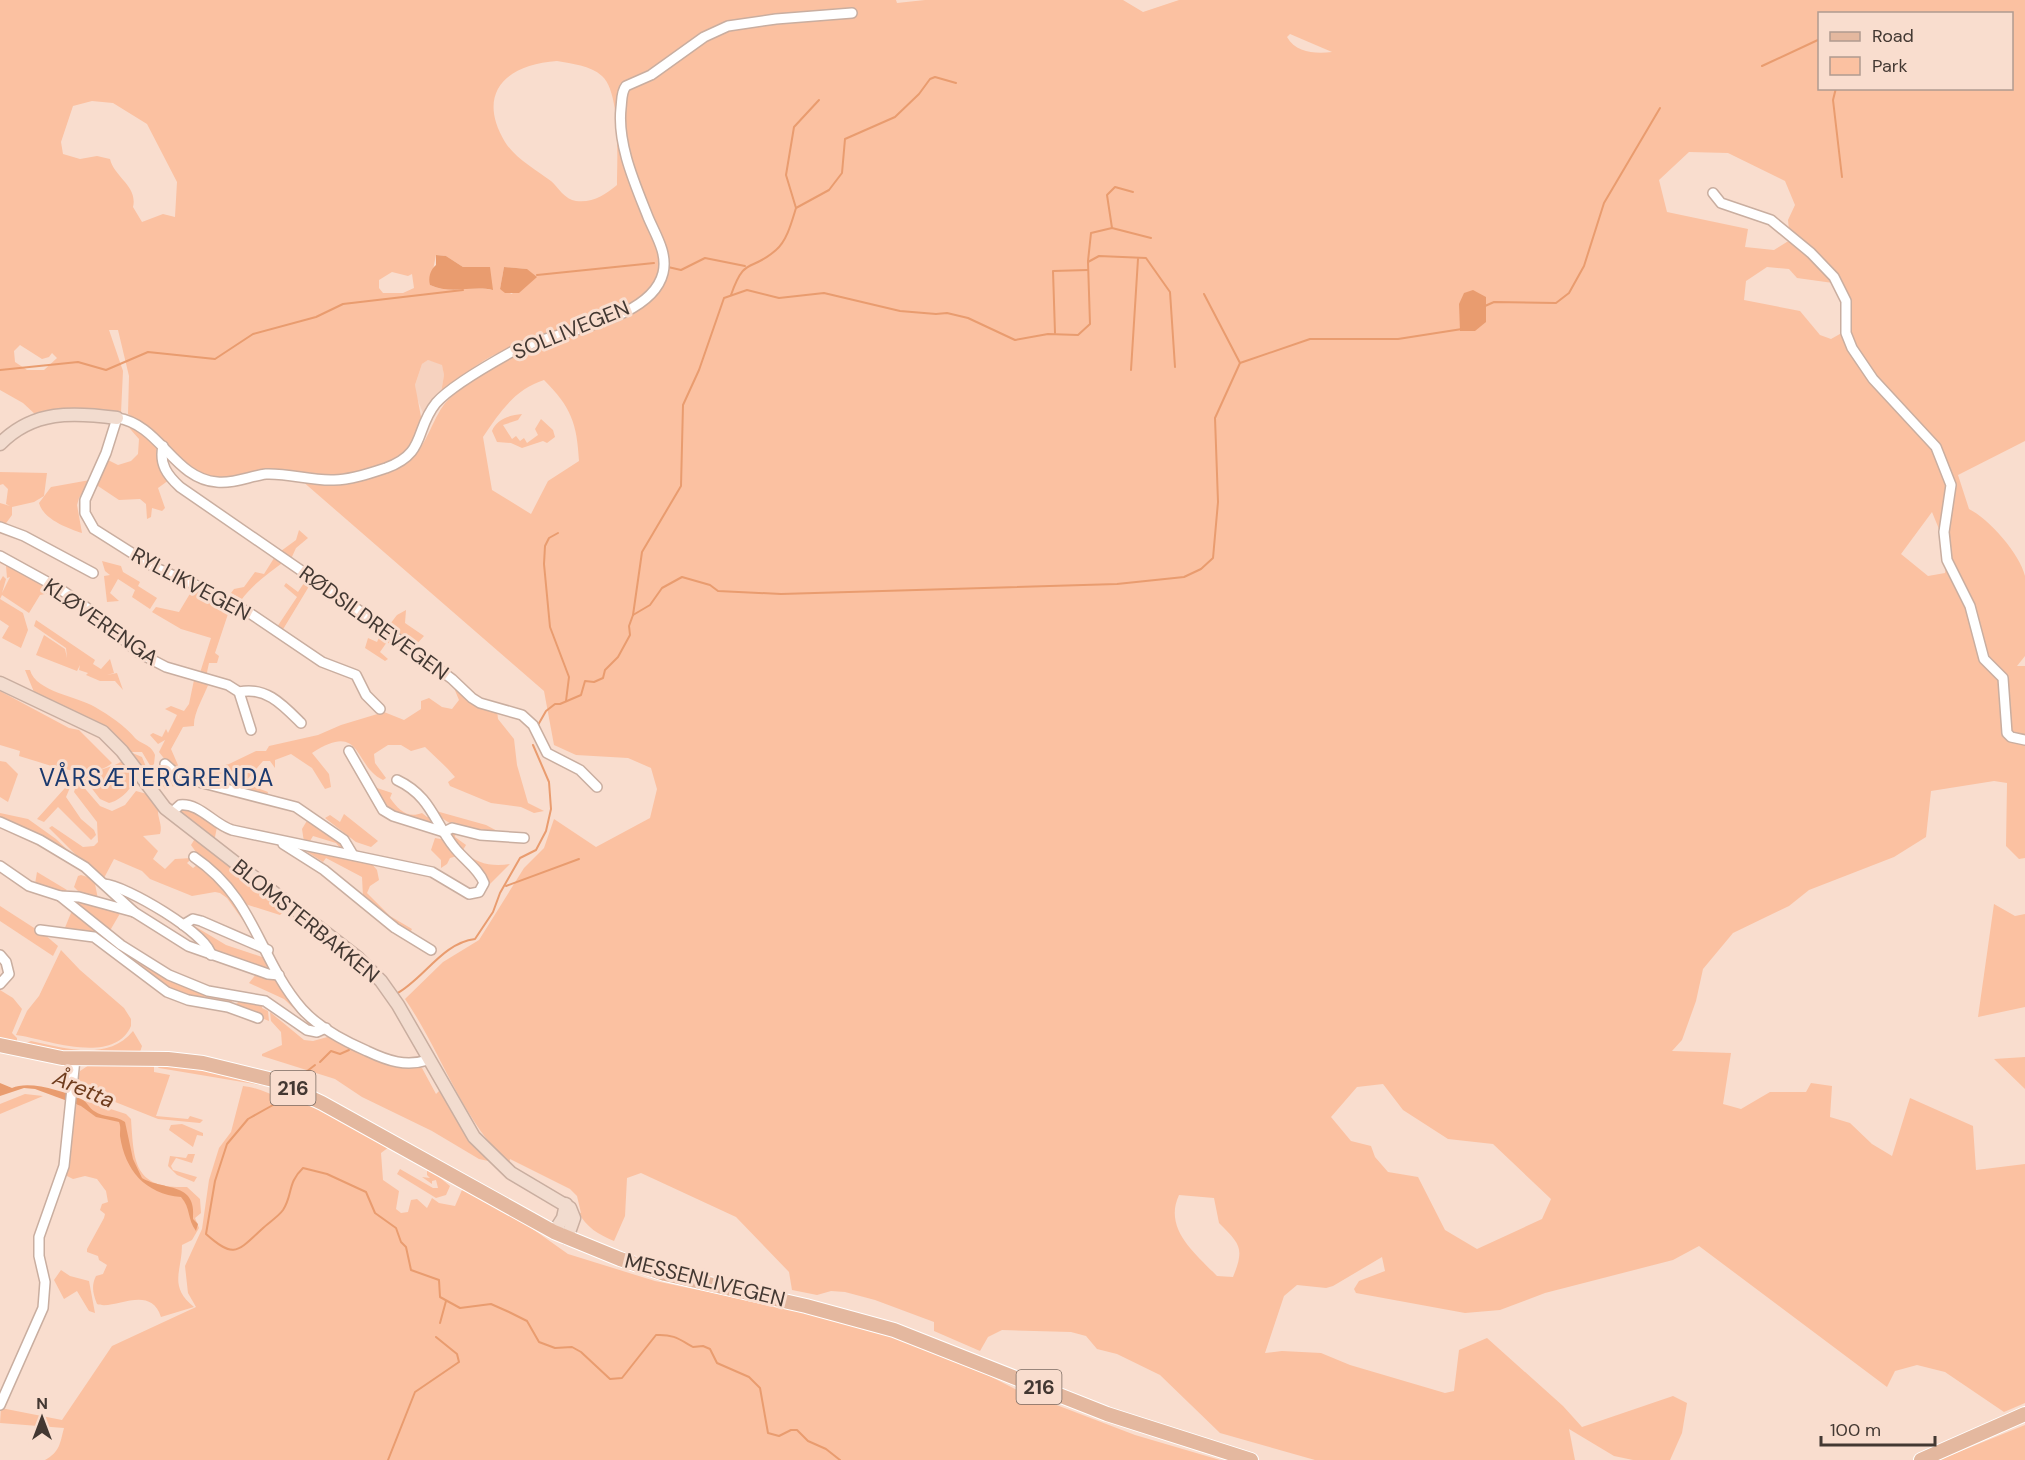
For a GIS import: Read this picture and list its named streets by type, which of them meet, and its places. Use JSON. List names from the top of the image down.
{
  "streets": {
    "main road": ["216", "MESSENLIVEGEN"],
    "street": [
      "SOLLIVEGEN",
      "RYLLIKVEGEN",
      "KLØVERENGA",
      "RØDSILDREVEGEN",
      "BLOMSTERBAKKEN"
    ]
  },
  "crossings": [
    ["SOLLIVEGEN", "RØDSILDREVEGEN"],
    ["BLOMSTERBAKKEN", "MESSENLIVEGEN"]
  ],
  "districts": ["VÅRSÆTERGRENDA"],
  "water": ["Åretta"],
  "legend": ["Road", "Park"],
  "scale_bar": "100 m",
  "north": "top"
}
